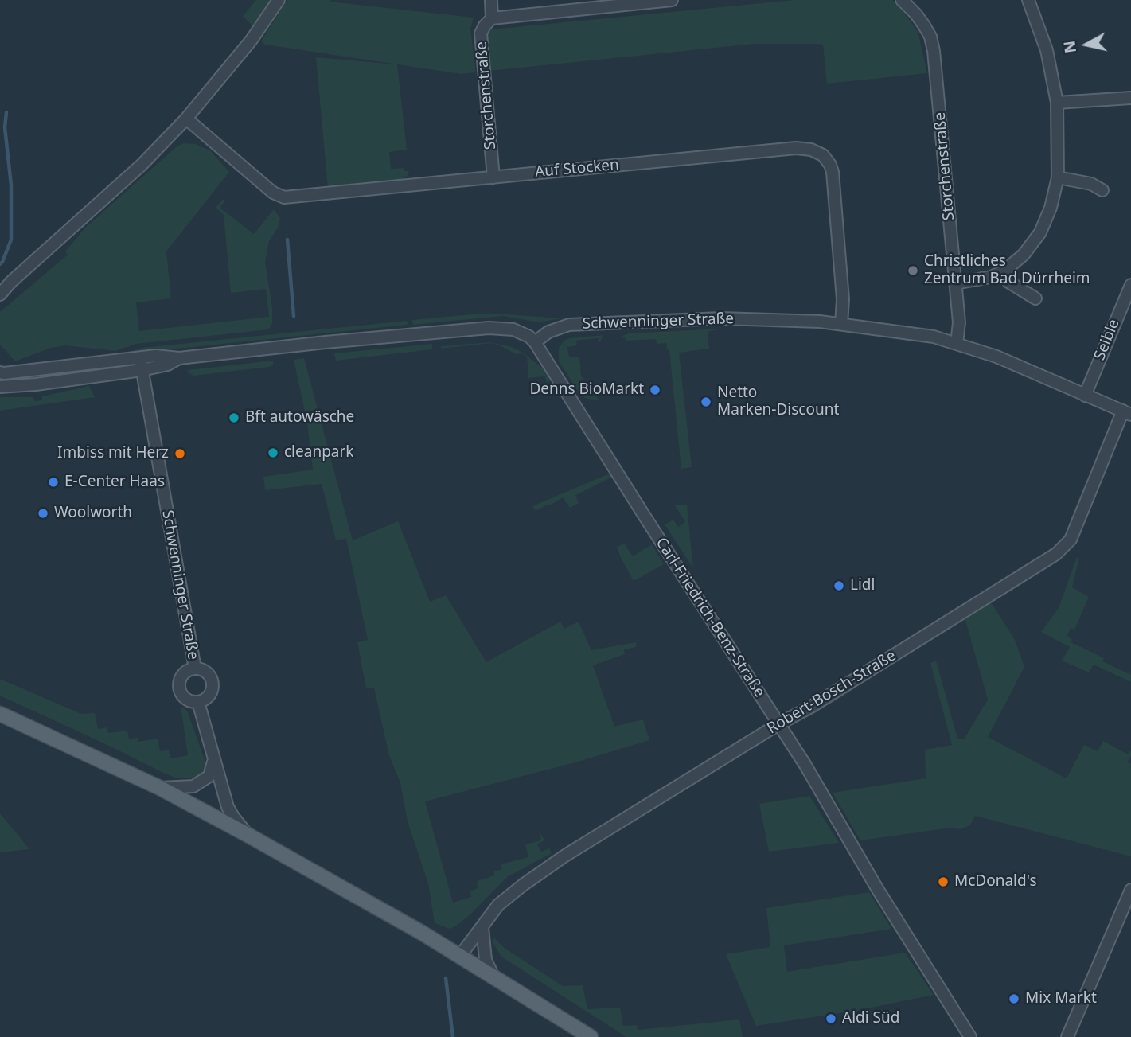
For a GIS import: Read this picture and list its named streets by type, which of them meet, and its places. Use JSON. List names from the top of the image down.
{
  "streets": {
    "street": [
      "Storchenstraße",
      "Auf Stocken",
      "Schwenninger Straße",
      "Seible",
      "Carl-Friedrich-Benz-Straße",
      "Robert-Bosch-Straße"
    ]
  },
  "crossings": [
    ["Storchenstraße", "Auf Stocken"],
    ["Storchenstraße", "Schwenninger Straße"],
    ["Auf Stocken", "Schwenninger Straße"],
    ["Schwenninger Straße", "Seible"],
    ["Schwenninger Straße", "Carl-Friedrich-Benz-Straße"],
    ["Schwenninger Straße", "Robert-Bosch-Straße"],
    ["Carl-Friedrich-Benz-Straße", "Robert-Bosch-Straße"]
  ],
  "places": [
    "Christliches Zentrum Bad Dürrheim",
    "Denns BioMarkt",
    "Netto Marken-Discount",
    "Bft autowäsche",
    "cleanpark",
    "Imbiss mit Herz",
    "E-Center Haas",
    "Woolworth",
    "Lidl",
    "McDonald's",
    "Mix Markt",
    "Aldi Süd"
  ],
  "north": "left"
}
